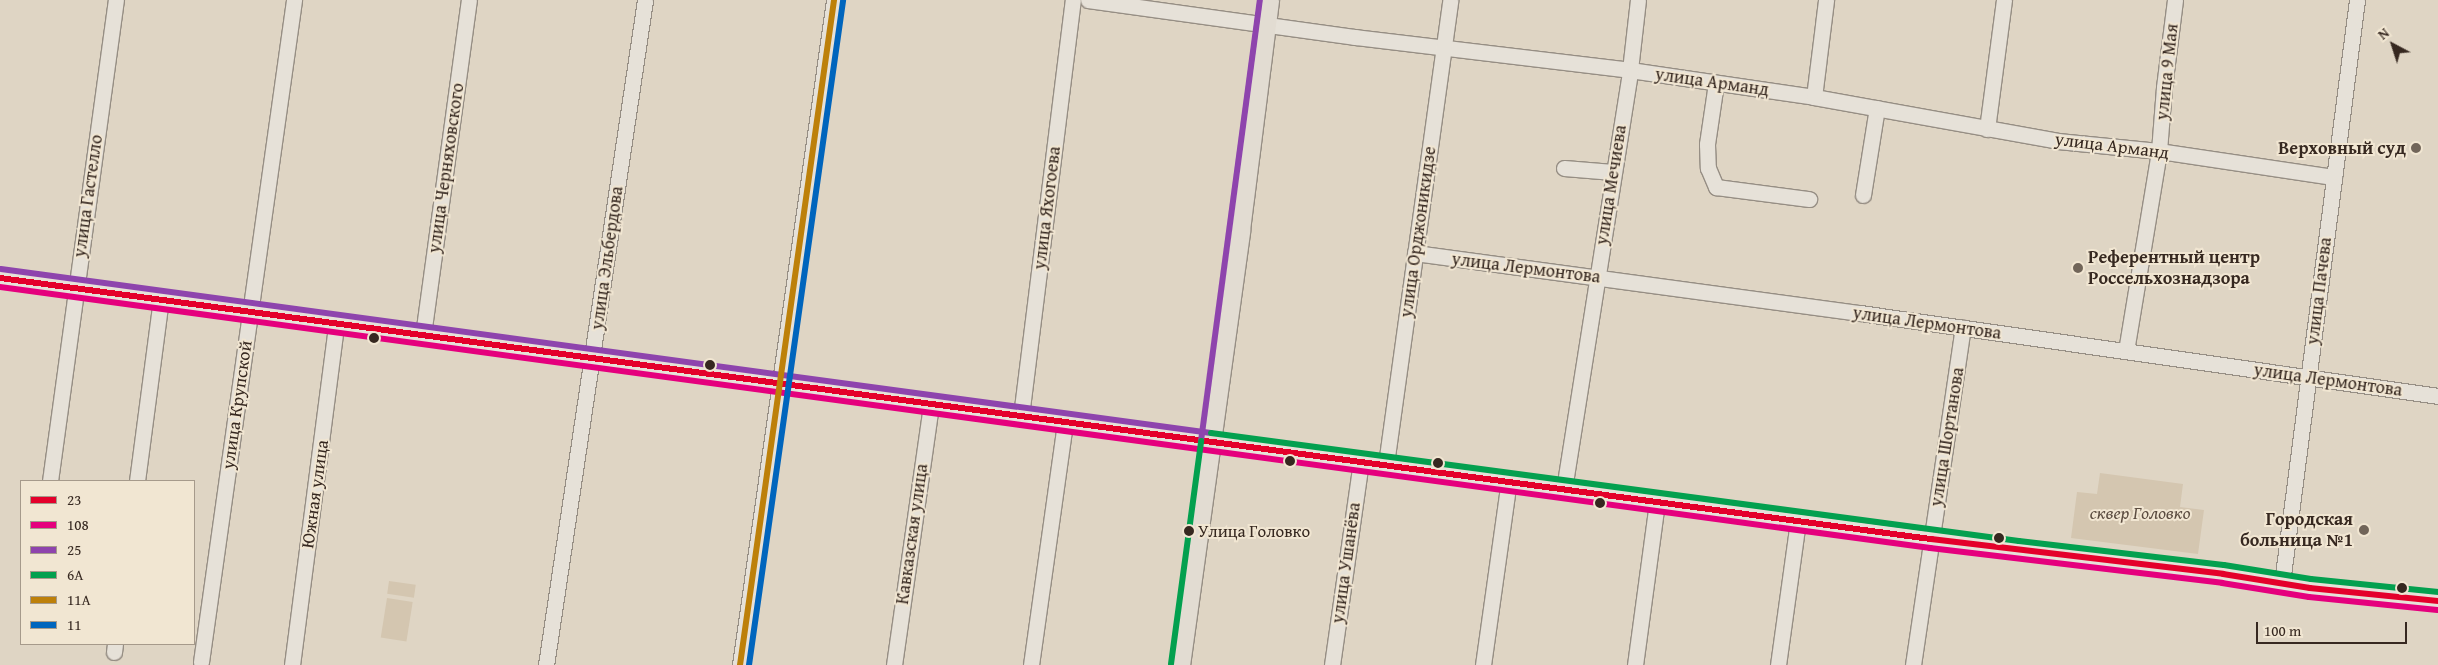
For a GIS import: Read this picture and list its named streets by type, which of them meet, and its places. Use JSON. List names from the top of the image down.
{
  "streets": {
    "street": [
      "улица 9 Мая",
      "улица Арманд",
      "улица Черняховского",
      "улица Мечиева",
      "улица Гастелло",
      "улица Яхогоева",
      "улица Орджоникидзе",
      "улица Эльбердова",
      "улица Лермонтова",
      "улица Пачева",
      "улица Крупской",
      "улица Шортанова",
      "Южная улица",
      "Кавказская улица",
      "улица Ушанёва"
    ]
  },
  "crossings": [
    ["улица 9 Мая", "улица Арманд"],
    ["улица 9 Мая", "улица Лермонтова"],
    ["улица Арманд", "улица Мечиева"],
    ["улица Арманд", "улица Орджоникидзе"],
    ["улица Арманд", "улица Пачева"],
    ["улица Мечиева", "улица Лермонтова"],
    ["улица Орджоникидзе", "улица Лермонтова"],
    ["улица Лермонтова", "улица Пачева"],
    ["улица Лермонтова", "улица Шортанова"]
  ],
  "parks": ["сквер Головко"],
  "places": [
    "Верховный суд",
    "Референтный центр Россельхознадзора",
    "Городская больница №1",
    "Улица Головко"
  ],
  "lines": [
    "transit line 25",
    "transit line 11А",
    "transit line 11",
    "transit line 23",
    "transit line 108",
    "transit line 6А"
  ],
  "legend": [
    "23",
    "108",
    "25",
    "6А",
    "11А",
    "11"
  ],
  "scale_bar": "100 m",
  "north": "top left"
}
